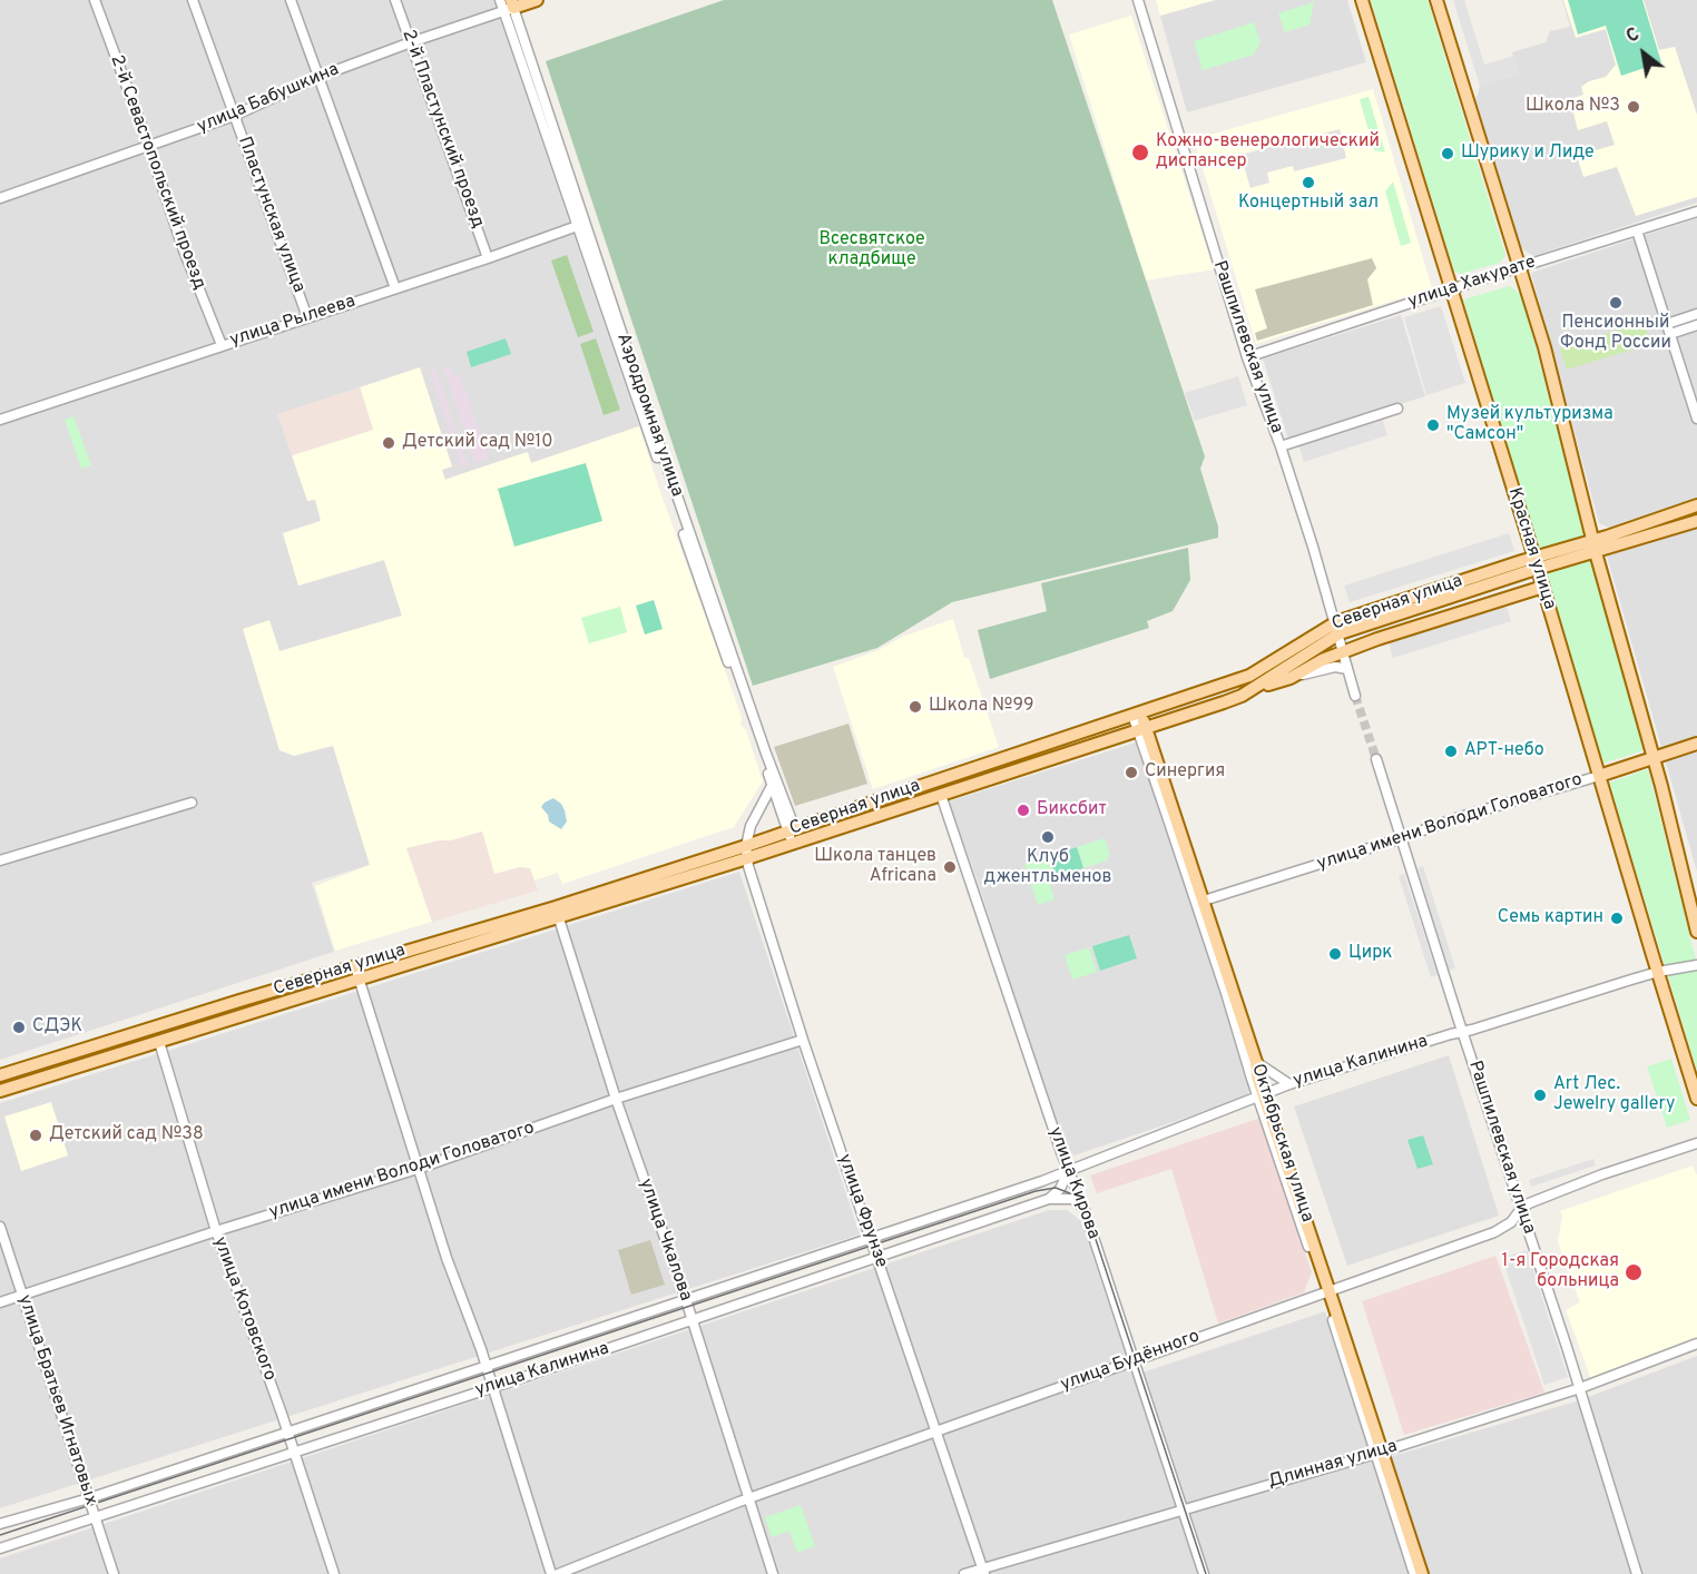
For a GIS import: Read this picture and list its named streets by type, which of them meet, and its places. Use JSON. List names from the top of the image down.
{
  "streets": {
    "main road": [
      "улица Бабушкина",
      "Красная улица",
      "Северная улица",
      "улица имени Володи Головатого",
      "Октябрьская улица"
    ],
    "street": [
      "2-й Пластунский проезд",
      "2-й Севастопольский проезд",
      "Пластунская улица",
      "улица Хакурате",
      "улица Рылеева",
      "Рашпилевская улица",
      "Аэродромная улица",
      "улица Калинина",
      "улица Кирова",
      "улица Фрунзе",
      "улица Чкалова",
      "улица Котовского",
      "улица Будённого",
      "улица Братьев Игнатовых",
      "Длинная улица"
    ]
  },
  "crossings": [
    ["улица Бабушкина", "2-й Пластунский проезд"],
    ["улица Бабушкина", "2-й Севастопольский проезд"],
    ["улица Бабушкина", "Пластунская улица"],
    ["улица Бабушкина", "Аэродромная улица"],
    ["2-й Пластунский проезд", "улица Рылеева"],
    ["2-й Севастопольский проезд", "улица Рылеева"],
    ["Пластунская улица", "улица Рылеева"],
    ["улица Хакурате", "Рашпилевская улица"],
    ["улица Хакурате", "Красная улица"],
    ["улица Рылеева", "Аэродромная улица"],
    ["Рашпилевская улица", "Северная улица"],
    ["Рашпилевская улица", "улица имени Володи Головатого"],
    ["Рашпилевская улица", "улица Калинина"],
    ["Рашпилевская улица", "улица Будённого"],
    ["Рашпилевская улица", "Длинная улица"],
    ["Аэродромная улица", "Северная улица"],
    ["Красная улица", "Северная улица"],
    ["Красная улица", "улица имени Володи Головатого"],
    ["Красная улица", "улица Калинина"],
    ["Северная улица", "Октябрьская улица"],
    ["Северная улица", "улица Кирова"],
    ["Северная улица", "улица Фрунзе"],
    ["Северная улица", "улица Чкалова"],
    ["Северная улица", "улица Котовского"],
    ["улица имени Володи Головатого", "Октябрьская улица"],
    ["улица имени Володи Головатого", "улица Фрунзе"],
    ["улица имени Володи Головатого", "улица Чкалова"],
    ["улица имени Володи Головатого", "улица Котовского"],
    ["улица имени Володи Головатого", "улица Братьев Игнатовых"],
    ["улица Калинина", "Октябрьская улица"],
    ["улица Калинина", "улица Кирова"],
    ["улица Калинина", "улица Фрунзе"],
    ["улица Калинина", "улица Чкалова"],
    ["улица Калинина", "улица Котовского"],
    ["улица Калинина", "улица Братьев Игнатовых"],
    ["Октябрьская улица", "улица Будённого"],
    ["Октябрьская улица", "Длинная улица"],
    ["улица Кирова", "улица Будённого"],
    ["улица Кирова", "Длинная улица"],
    ["улица Фрунзе", "улица Будённого"],
    ["улица Фрунзе", "Длинная улица"],
    ["улица Чкалова", "улица Будённого"]
  ],
  "parks": ["Всесвятское кладбище"],
  "places": [
    "Школа №3",
    "Кожно-венерологический диспансер",
    "Шурику и Лиде",
    "Концертный зал",
    "Пенсионный Фонд России",
    "Музей культуризма \"Самсон\"",
    "Детский сад №10",
    "Школа №99",
    "АРТ-небо",
    "Синергия",
    "Биксбит",
    "Клуб джентльменов",
    "Школа танцев Africana",
    "Семь картин",
    "Цирк",
    "СДЭК",
    "Art Лес. Jewelry gallery",
    "Детский сад №38",
    "1-я Городская больница"
  ],
  "north": "top left"
}
